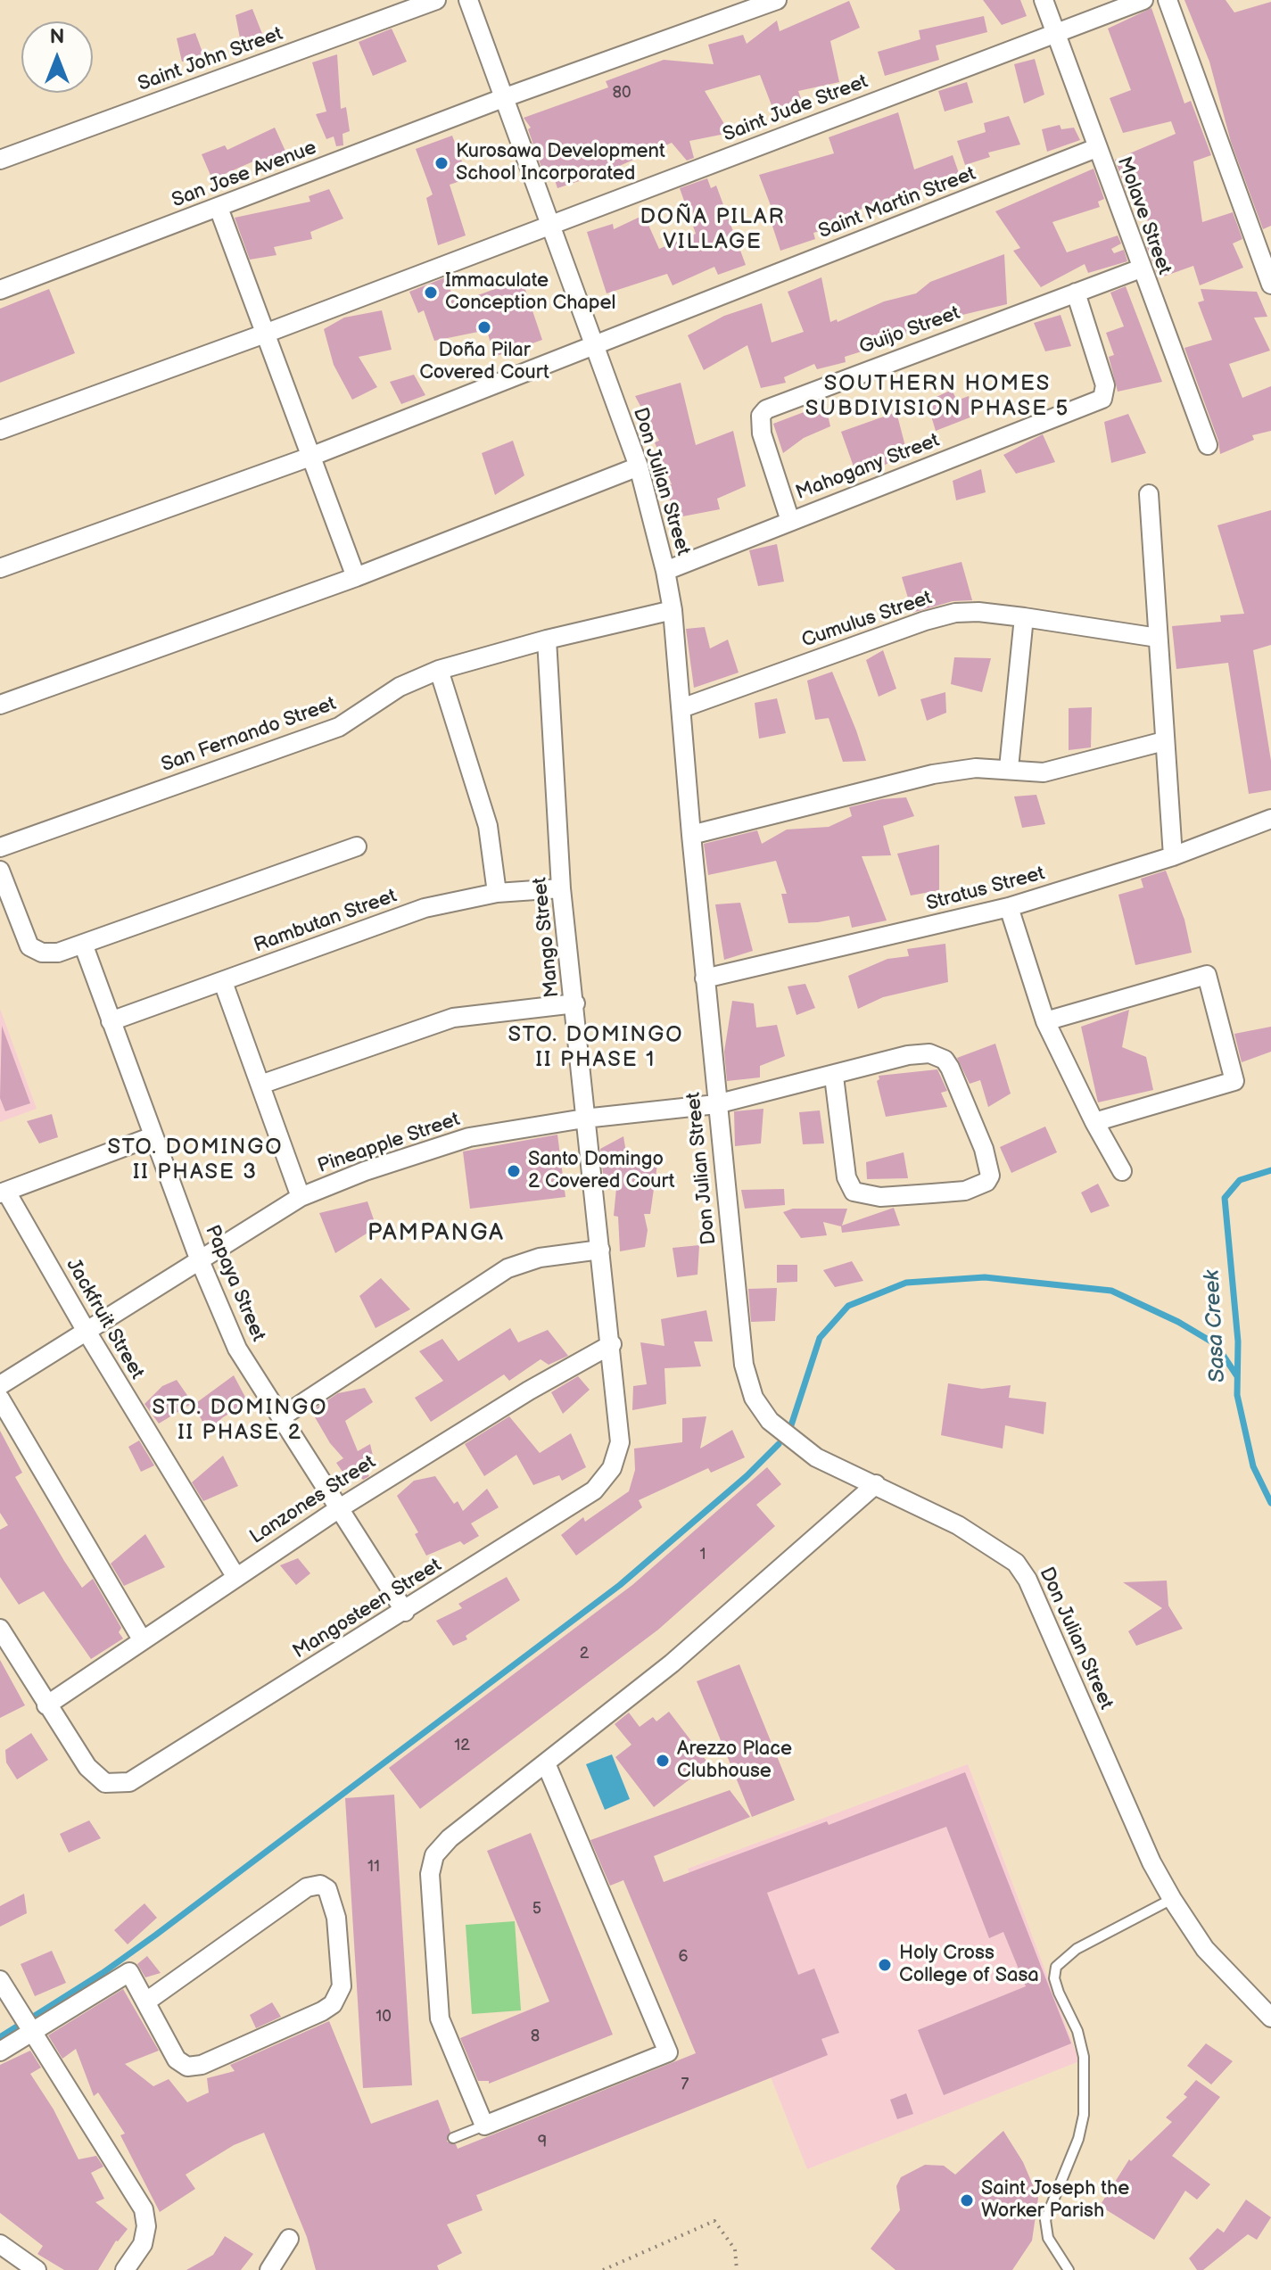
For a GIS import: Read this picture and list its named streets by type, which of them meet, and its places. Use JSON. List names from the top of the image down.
{
  "streets": {
    "street": [
      "Saint John Street",
      "Saint Jude Street",
      "San Jose Avenue",
      "Saint Martin Street",
      "Molave Street",
      "Guijo Street",
      "Mahogany Street",
      "Don Julian Street",
      "Cumulus Street",
      "San Fernando Street",
      "Stratus Street",
      "Rambutan Street",
      "Mango Street",
      "Pineapple Street",
      "Papaya Street",
      "Jackfruit Street",
      "Lanzones Street",
      "Mangosteen Street"
    ]
  },
  "crossings": [
    ["Saint Jude Street", "Molave Street"],
    ["Saint Jude Street", "Don Julian Street"],
    ["San Jose Avenue", "Don Julian Street"],
    ["Saint Martin Street", "Molave Street"],
    ["Saint Martin Street", "Don Julian Street"],
    ["Molave Street", "Guijo Street"],
    ["Guijo Street", "Mahogany Street"],
    ["Mahogany Street", "Don Julian Street"],
    ["Don Julian Street", "Cumulus Street"],
    ["Don Julian Street", "San Fernando Street"],
    ["Don Julian Street", "Stratus Street"],
    ["Don Julian Street", "Pineapple Street"],
    ["San Fernando Street", "Mango Street"],
    ["Rambutan Street", "Mango Street"],
    ["Rambutan Street", "Papaya Street"],
    ["Mango Street", "Pineapple Street"],
    ["Mango Street", "Lanzones Street"],
    ["Mango Street", "Mangosteen Street"],
    ["Pineapple Street", "Papaya Street"],
    ["Pineapple Street", "Jackfruit Street"],
    ["Papaya Street", "Lanzones Street"],
    ["Papaya Street", "Mangosteen Street"],
    ["Jackfruit Street", "Lanzones Street"],
    ["Lanzones Street", "Mangosteen Street"]
  ],
  "districts": [
    "DOÑA PILAR VILLAGE",
    "SOUTHERN HOMES SUBDIVISION PHASE 5",
    "STO. DOMINGO II PHASE 1",
    "STO. DOMINGO II PHASE 3",
    "PAMPANGA",
    "STO. DOMINGO II PHASE 2"
  ],
  "water": ["Sasa Creek"],
  "places": [
    "Kurosawa Development School Incorporated",
    "Immaculate Conception Chapel",
    "Doña Pilar Covered Court",
    "Santo Domingo 2 Covered Court",
    "Arezzo Place Clubhouse",
    "Holy Cross College of Sasa",
    "Saint Joseph the Worker Parish"
  ],
  "house_numbers": [
    "80",
    "1",
    "2",
    "12",
    "11",
    "5",
    "6",
    "10",
    "8",
    "7",
    "9"
  ],
  "north": "top"
}
